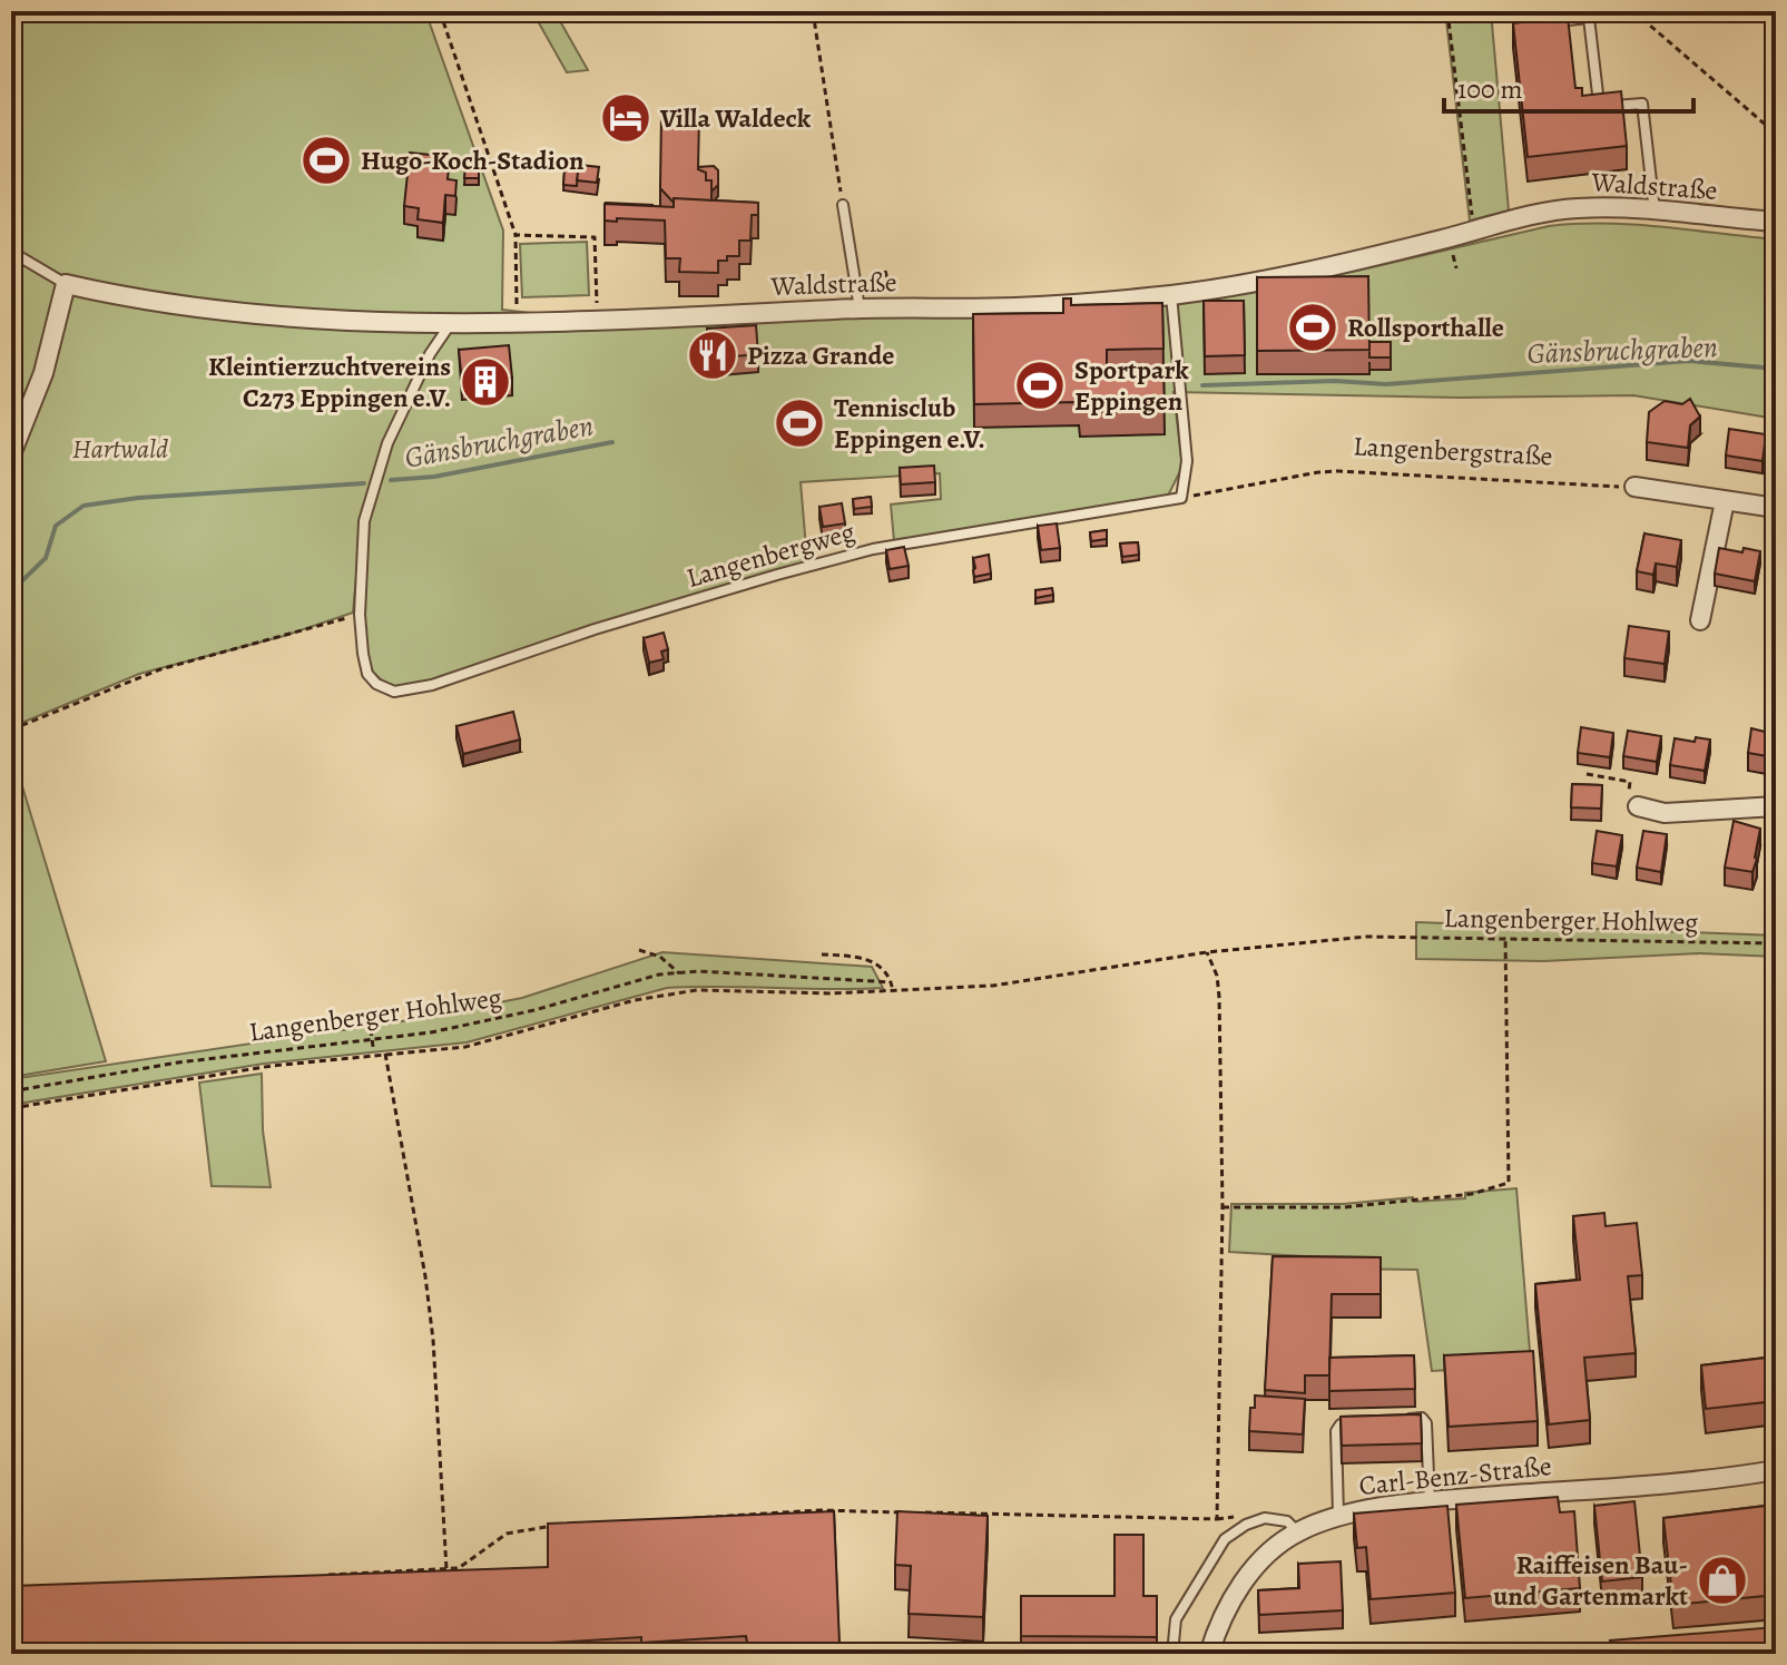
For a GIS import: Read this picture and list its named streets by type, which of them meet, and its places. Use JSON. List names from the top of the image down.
{
  "streets": {
    "street": ["Waldstraße", "Carl-Benz-Straße"],
    "lane": ["Langenbergweg"],
    "path": ["Langenbergstraße", "Langenberger Hohlweg"]
  },
  "crossings": [
    ["Waldstraße", "Langenbergweg"],
    ["Langenbergstraße", "Langenbergweg"]
  ],
  "water": ["Gänsbruchgraben"],
  "parks": ["Hartwald"],
  "places": {
    "hotel": ["Villa Waldeck"],
    "sports": [
      "Hugo-Koch-Stadion",
      "Rollsporthalle",
      "Sportpark Eppingen",
      "Tennisclub Eppingen e.V."
    ],
    "restaurant": ["Pizza Grande"],
    "building": ["Kleintierzuchtvereins C273 Eppingen e.V."],
    "shop": ["Raiffeisen Bau- und Gartenmarkt"]
  },
  "scale_bar": "100 m"
}
